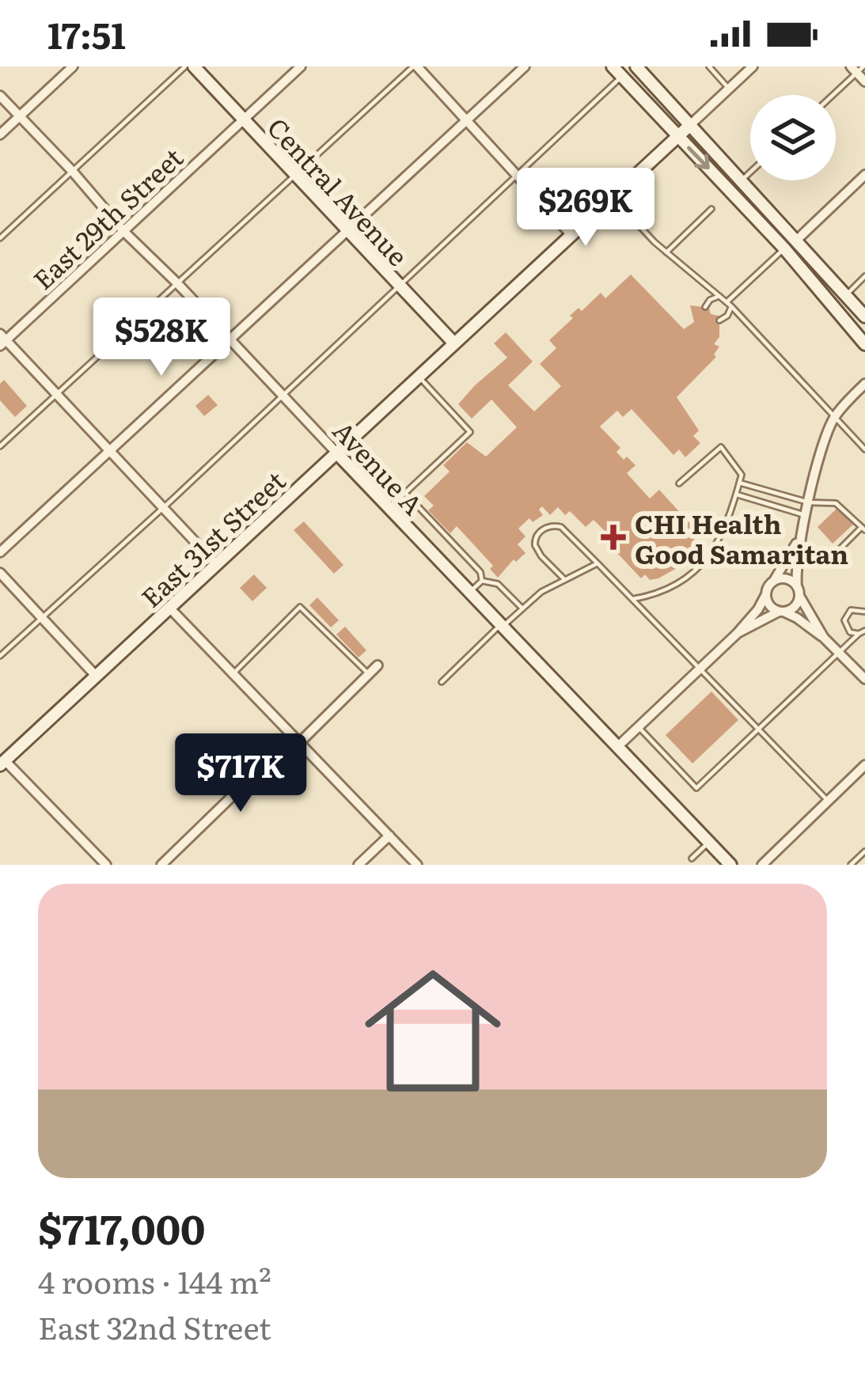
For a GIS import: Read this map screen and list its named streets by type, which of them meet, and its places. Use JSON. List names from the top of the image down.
{
  "streets": {
    "street": [
      "Central Avenue",
      "East 29th Street",
      "Avenue A",
      "East 31st Street"
    ]
  },
  "crossings": [
    ["Central Avenue", "East 29th Street"],
    ["Central Avenue", "East 31st Street"],
    ["East 29th Street", "Avenue A"],
    ["Avenue A", "East 31st Street"]
  ],
  "places": {
    "health": ["CHI Health Good Samaritan"]
  },
  "page": {
    "status": "17:51",
    "price": ["$269K", "$528K", "$717K"],
    "list": [
      {
        "name": "$717,000",
        "note": "4 rooms · 144 m² · East 32nd Street"
      }
    ]
  }
}
